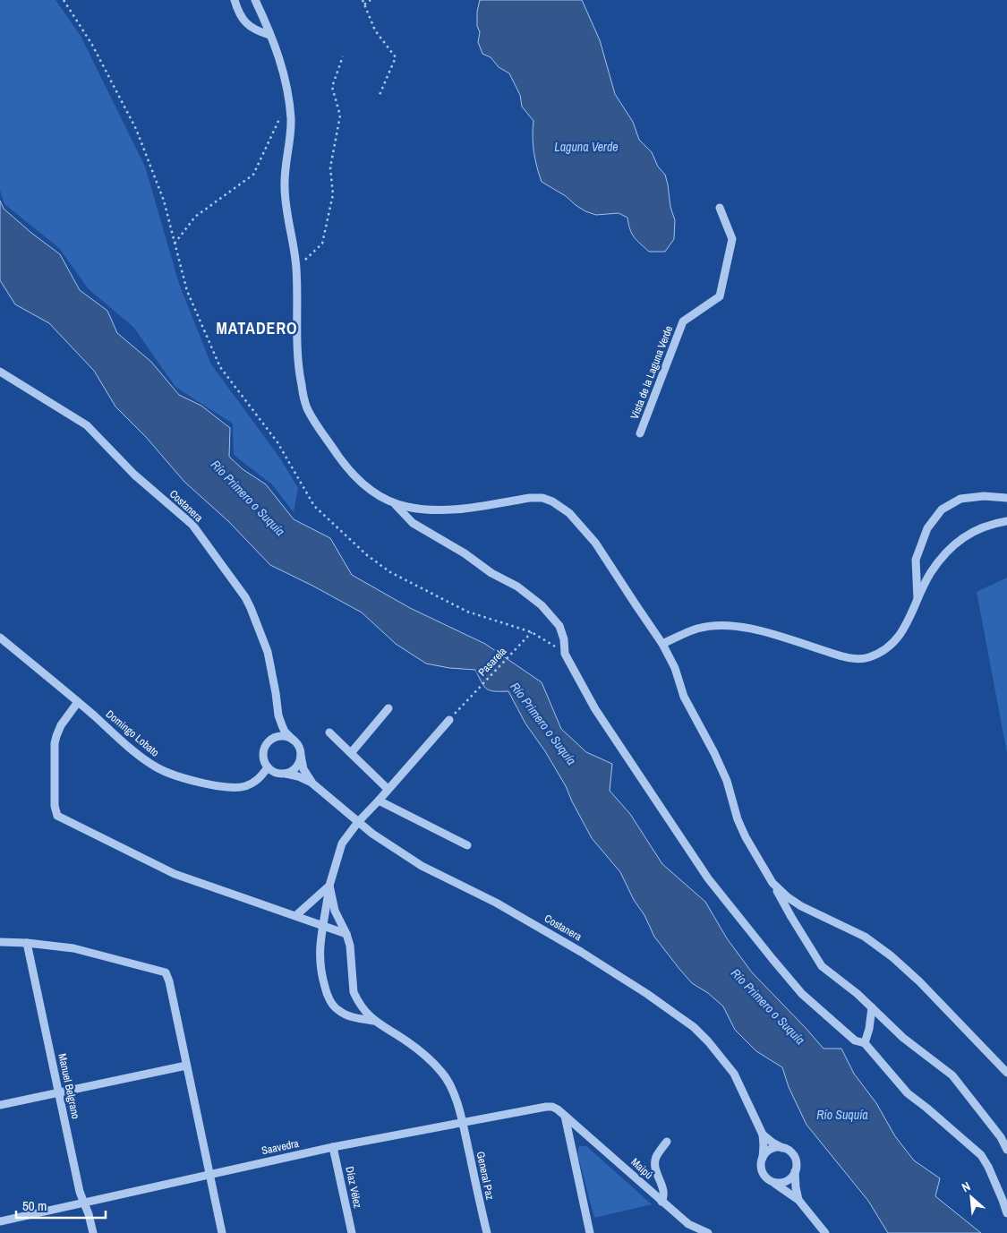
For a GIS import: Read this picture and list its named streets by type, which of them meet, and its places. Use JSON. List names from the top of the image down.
{
  "streets": {
    "street": [
      "Vista de la Laguna Verde",
      "Costanera",
      "Domingo Lobato",
      "Manuel Belgrano",
      "Saavedra",
      "Maipú",
      "General Paz",
      "Díaz Vélez"
    ],
    "path": ["Pasarela"]
  },
  "crossings": [
    ["Costanera", "Domingo Lobato"],
    ["Manuel Belgrano", "Saavedra"],
    ["Saavedra", "Maipú"],
    ["Saavedra", "General Paz"],
    ["Saavedra", "Díaz Vélez"]
  ],
  "districts": ["MATADERO"],
  "water": ["Laguna Verde", "Río Primero o Suquía", "Río Suquía"],
  "scale_bar": "50 m",
  "north": "top left"
}
